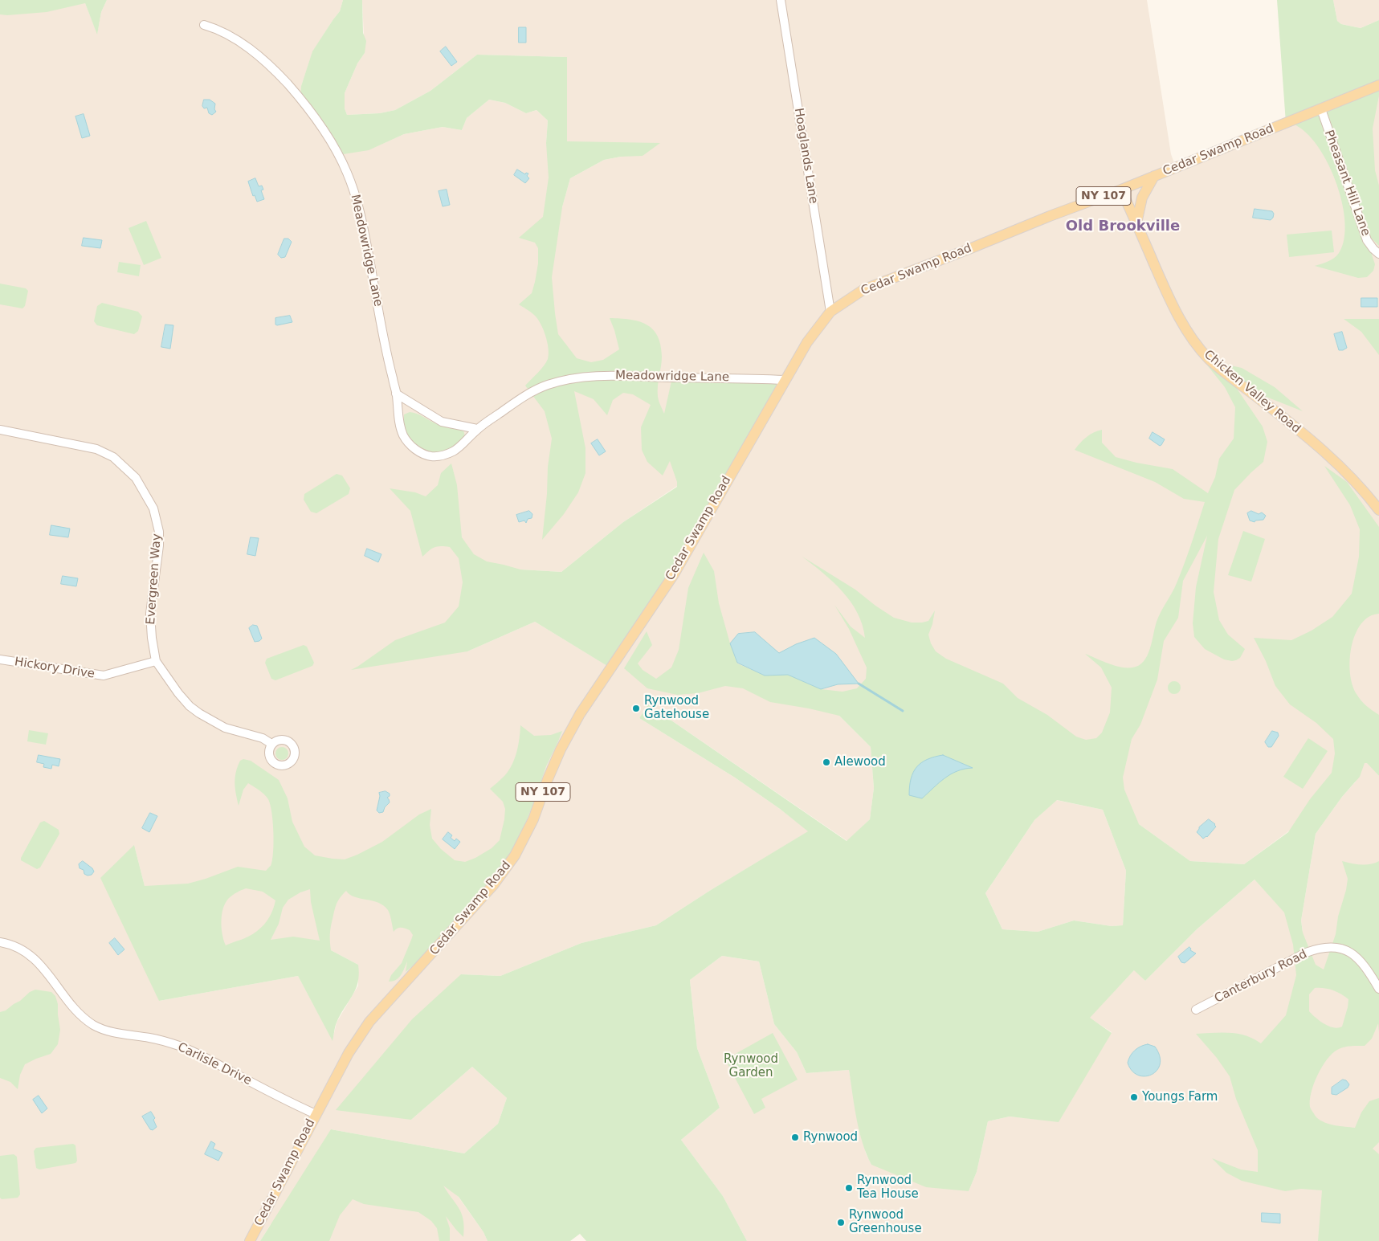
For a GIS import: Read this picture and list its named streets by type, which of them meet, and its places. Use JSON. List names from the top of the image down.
{
  "streets": {
    "main road": ["Cedar Swamp Road", "NY 107", "Chicken Valley Road"],
    "street": [
      "Hoaglands Lane",
      "Pheasant Hill Lane",
      "Meadowridge Lane",
      "Evergreen Way",
      "Hickory Drive",
      "Canterbury Road",
      "Carlisle Drive"
    ]
  },
  "crossings": [
    ["Cedar Swamp Road", "Hoaglands Lane"],
    ["Cedar Swamp Road", "Pheasant Hill Lane"],
    ["Cedar Swamp Road", "Meadowridge Lane"],
    ["Cedar Swamp Road", "Chicken Valley Road"],
    ["Cedar Swamp Road", "Carlisle Drive"],
    ["Evergreen Way", "Hickory Drive"]
  ],
  "districts": ["Old Brookville"],
  "parks": ["Rynwood Garden"],
  "places": [
    "Rynwood Gatehouse",
    "Alewood",
    "Youngs Farm",
    "Rynwood",
    "Rynwood Tea House",
    "Rynwood Greenhouse"
  ]
}
